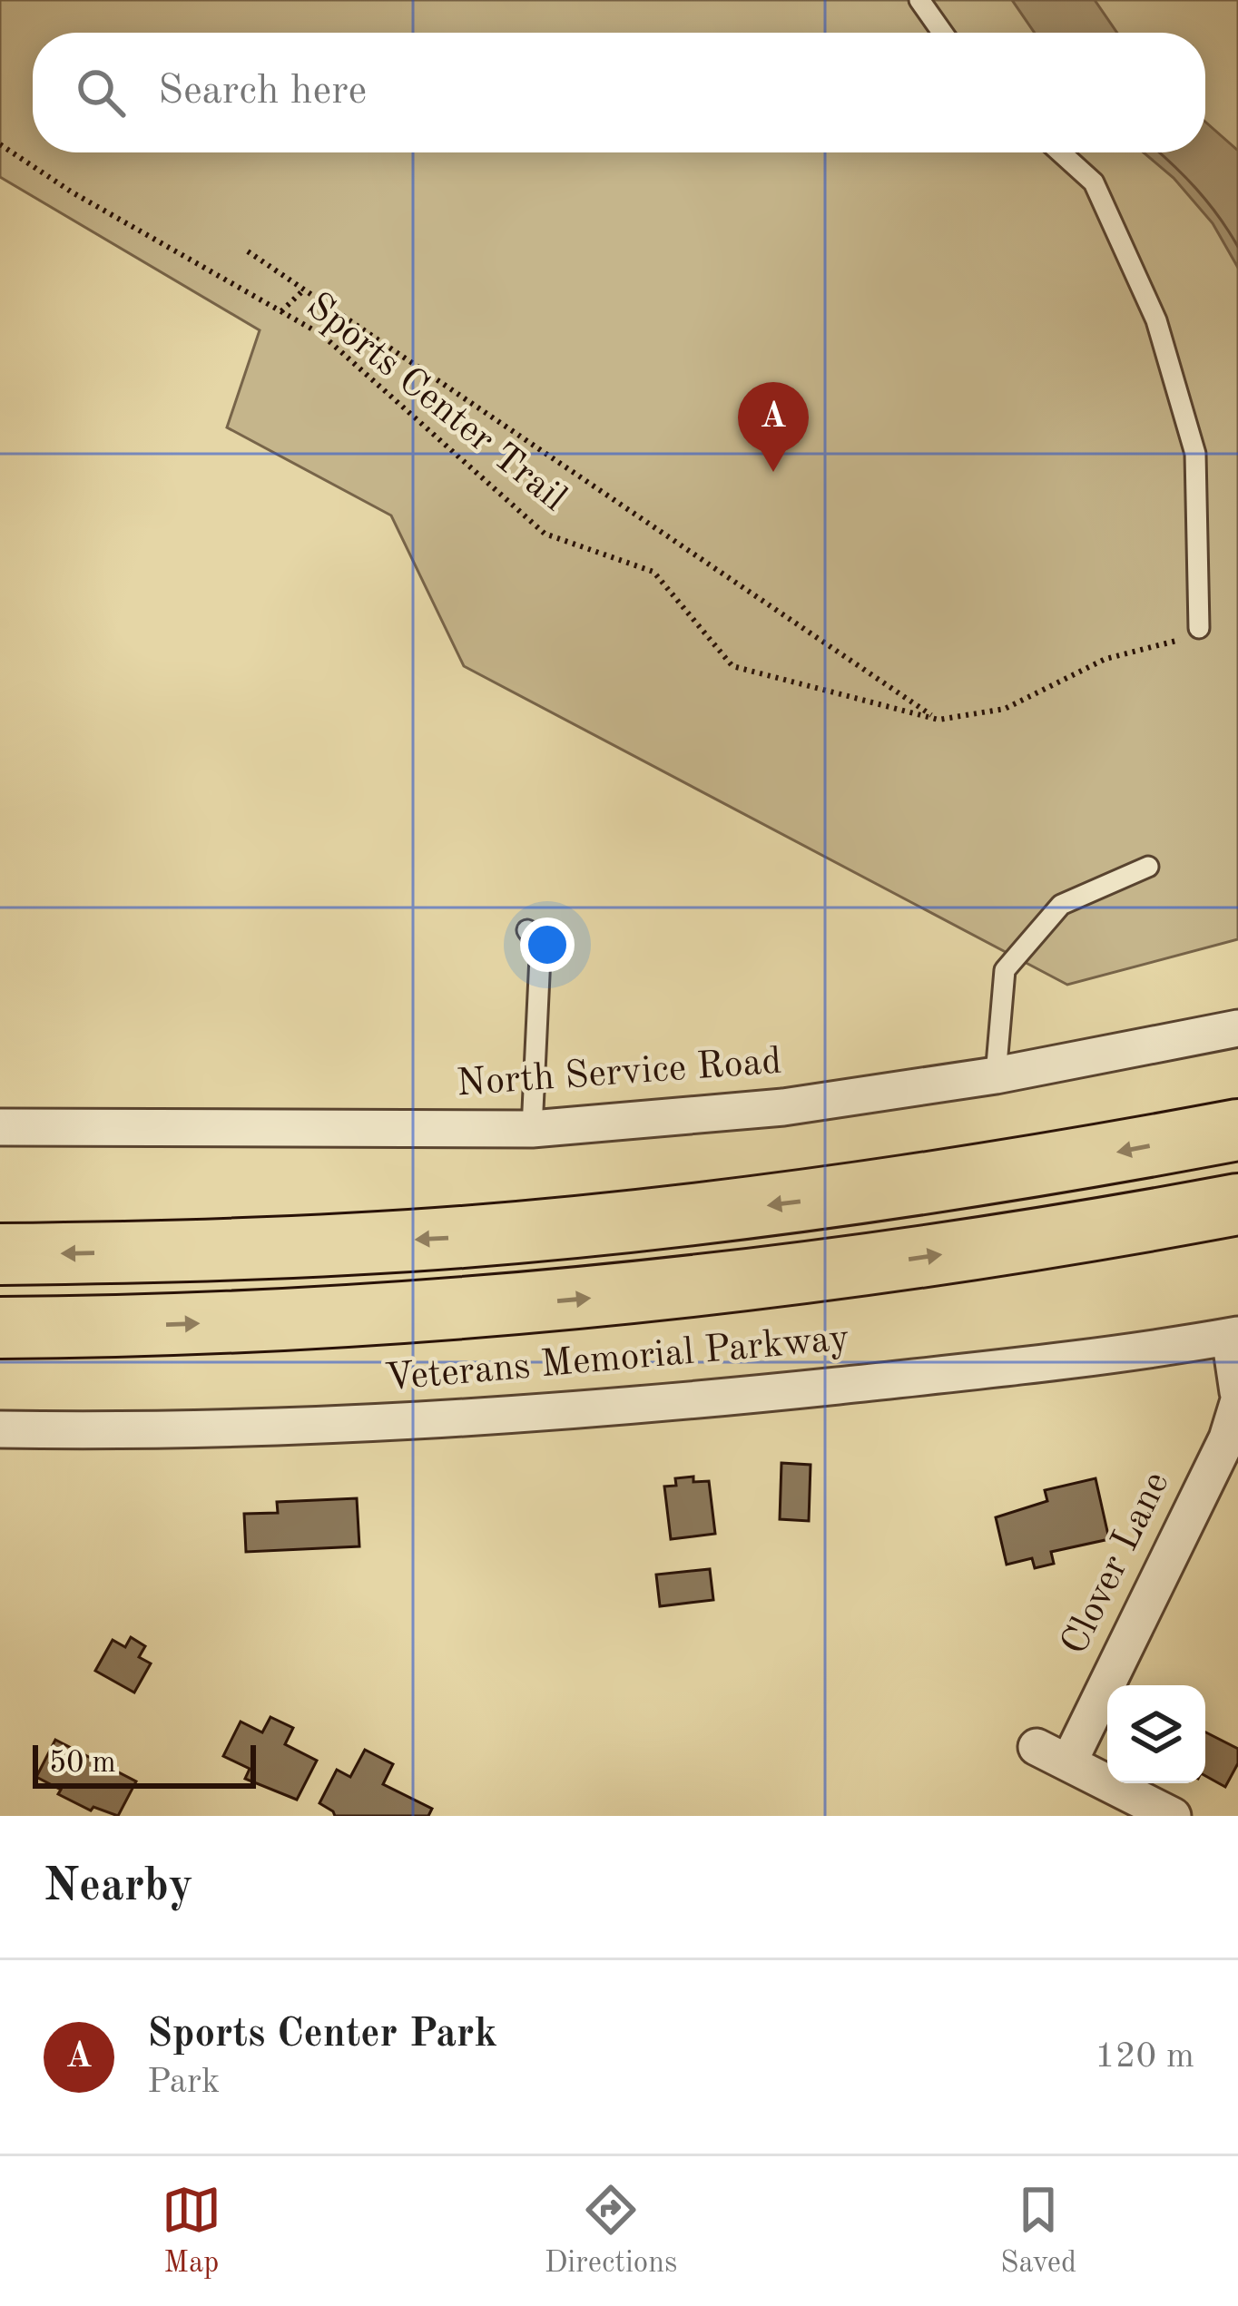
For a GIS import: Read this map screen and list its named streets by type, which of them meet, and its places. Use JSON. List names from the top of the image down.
{
  "streets": {
    "street": ["North Service Road", "Veterans Memorial Parkway", "Clover Lane"],
    "path": ["Sports Center Trail"]
  },
  "scale_bar": "50 m",
  "page": {
    "search": "Search here",
    "pins": "A",
    "scale": "50 m",
    "heading": "Nearby",
    "list": [
      {
        "mark": "A",
        "name": "Sports Center Park",
        "note": "Park",
        "value": "120 m"
      }
    ],
    "nav": ["Map", "Directions", "Saved"]
  }
}
